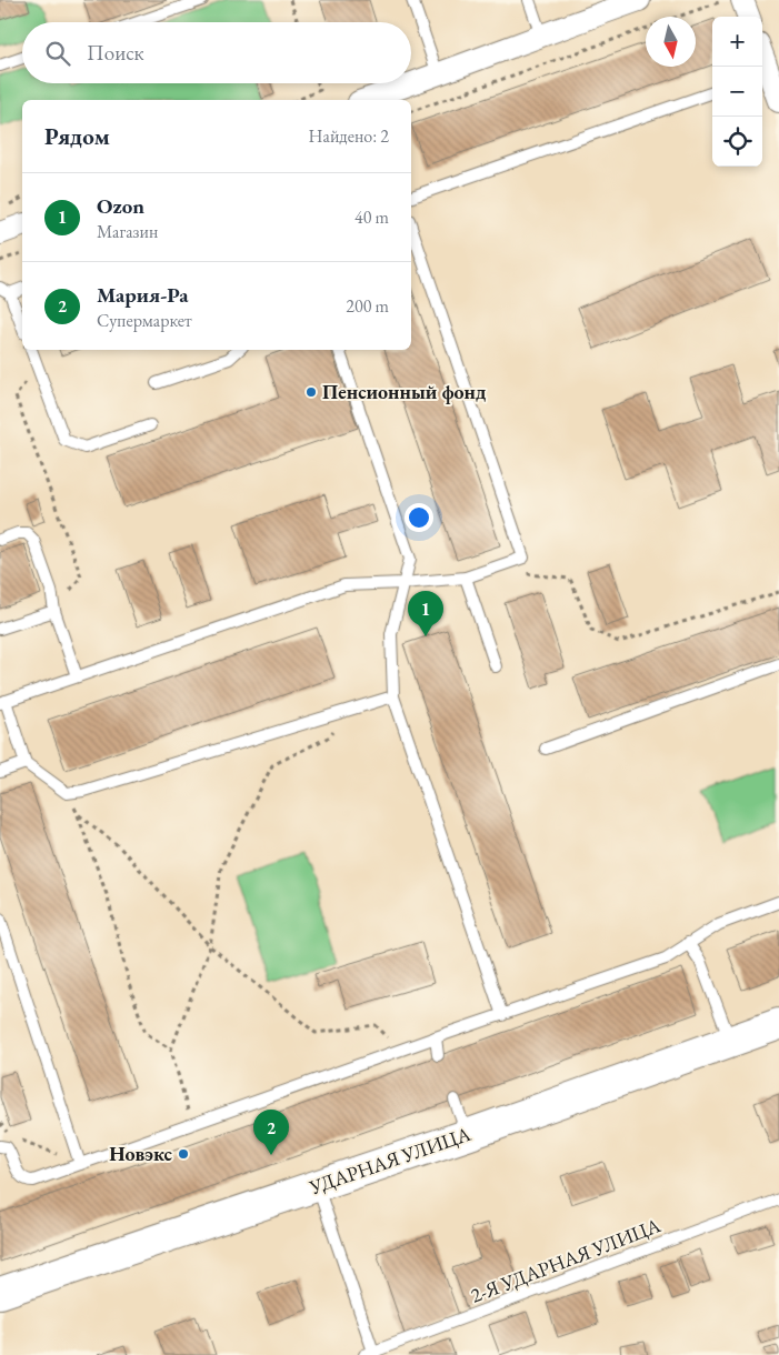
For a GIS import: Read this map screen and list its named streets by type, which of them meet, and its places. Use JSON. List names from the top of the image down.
{
  "streets": {
    "street": ["УДАРНАЯ УЛИЦА"],
    "lane": ["2-Я УДАРНАЯ УЛИЦА"]
  },
  "places": ["Пенсионный фонд", "Новэкс"],
  "north": "bottom",
  "page": {
    "map_buttons": ["+", "−"],
    "search": "Поиск",
    "heading": ["Рядом", "Найдено: 2"],
    "list": [
      {
        "mark": "1",
        "name": "Ozon",
        "note": "Магазин",
        "value": "40 m"
      },
      {
        "mark": "2",
        "name": "Мария-Ра",
        "note": "Супермаркет",
        "value": "200 m"
      }
    ],
    "pins": ["1", "2"]
  }
}
